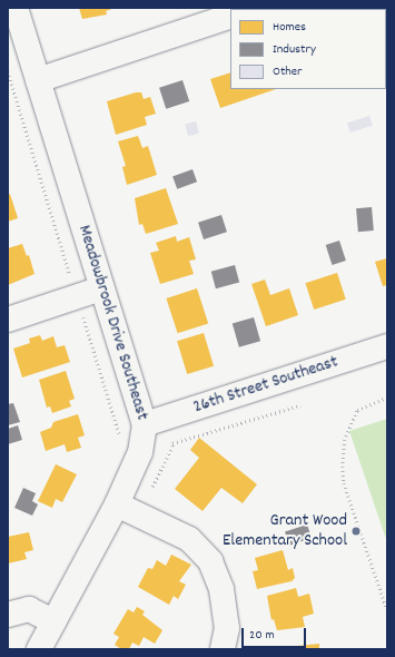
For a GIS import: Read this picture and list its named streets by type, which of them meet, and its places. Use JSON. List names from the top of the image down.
{
  "streets": {
    "street": ["Meadowbrook Drive Southeast", "26th Street Southeast"]
  },
  "crossings": [
    ["Meadowbrook Drive Southeast", "26th Street Southeast"]
  ],
  "places": ["Grant Wood Elementary School"],
  "legend": ["Homes", "Industry", "Other"],
  "scale_bar": "20 m"
}
